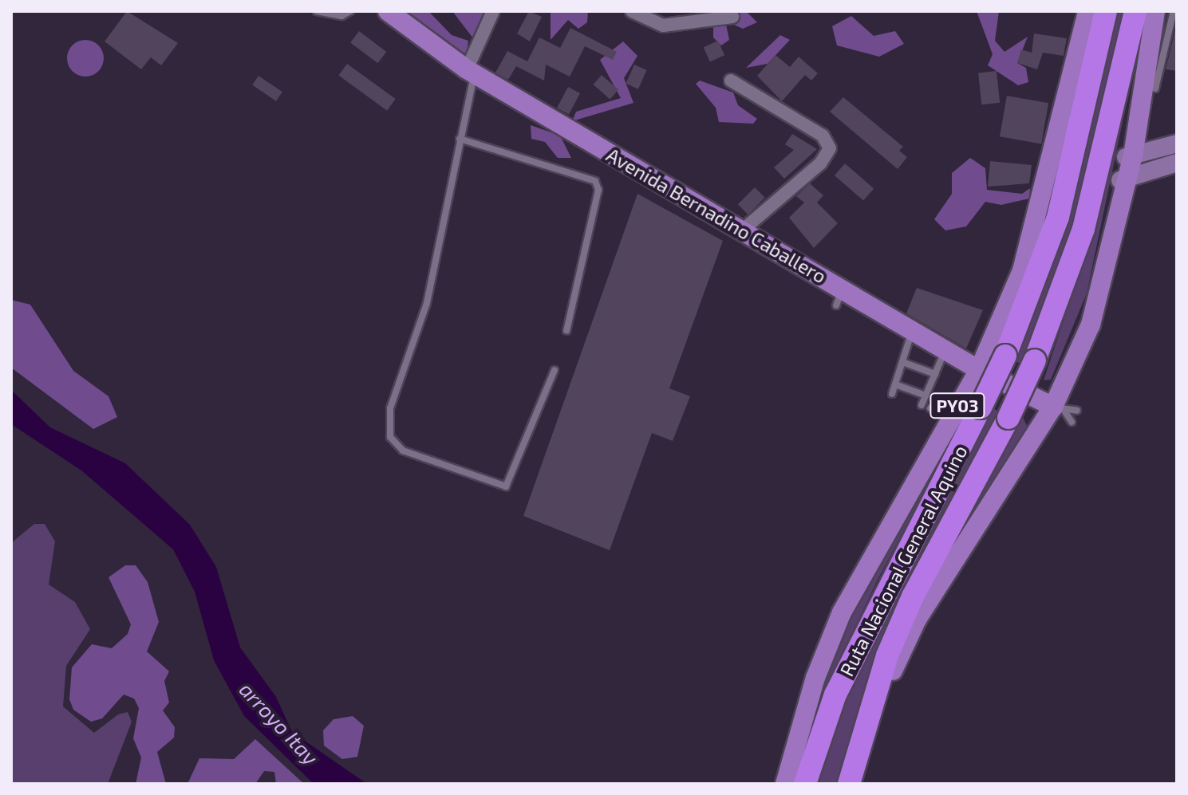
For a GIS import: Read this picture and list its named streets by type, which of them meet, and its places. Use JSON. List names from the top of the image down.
{
  "streets": {
    "highway": ["PY03", "Ruta Nacional General Aquino"],
    "main road": ["Avenida Bernadino Caballero"]
  },
  "crossings": [
    ["Avenida Bernadino Caballero", "PY03"],
    ["PY03", "Ruta Nacional General Aquino"]
  ],
  "water": ["arroyo Itay"]
}
